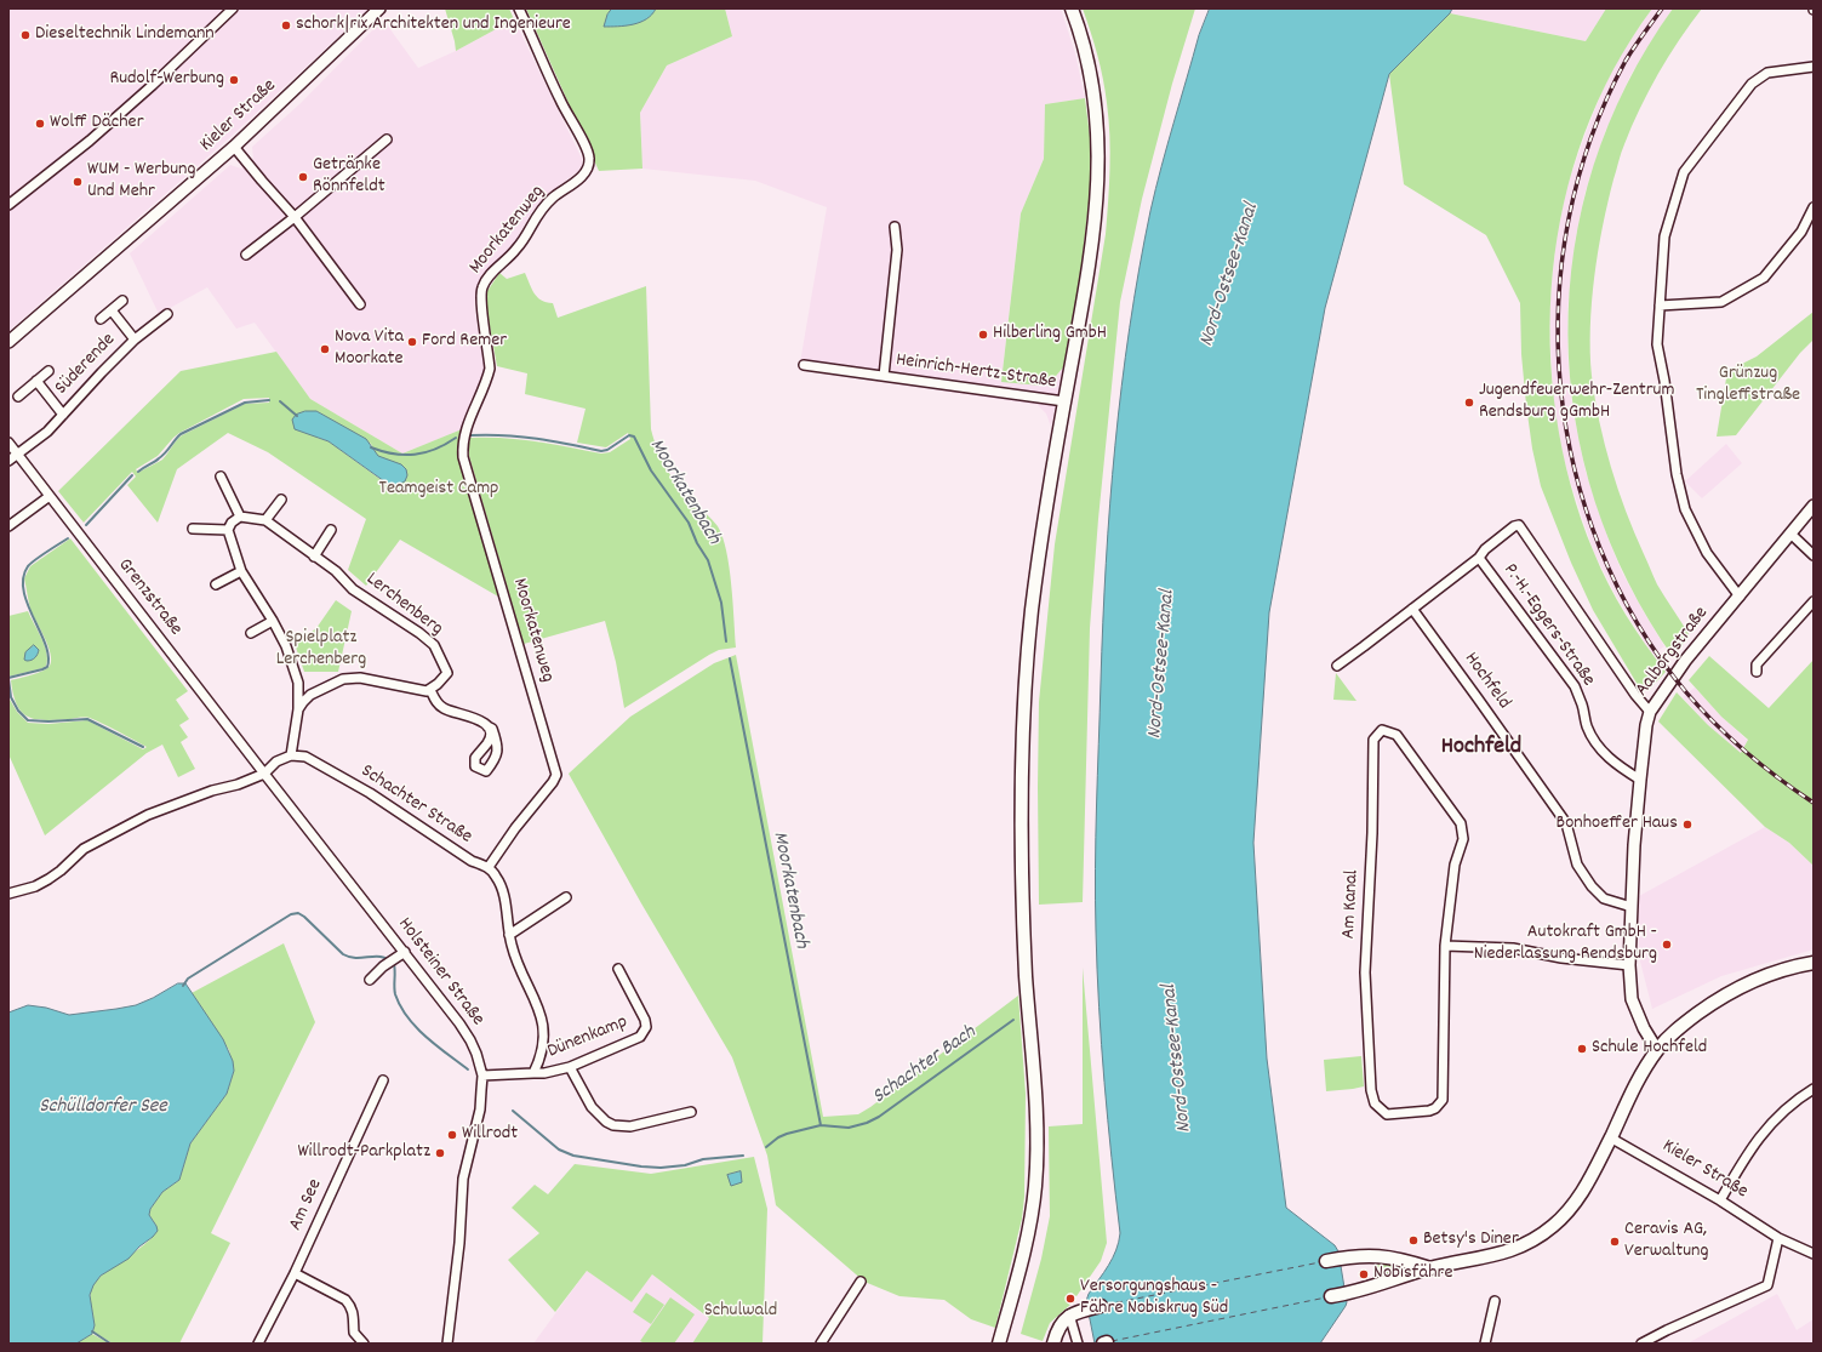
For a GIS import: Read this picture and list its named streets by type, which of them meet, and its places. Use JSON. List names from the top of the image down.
{
  "streets": {
    "street": [
      "Kieler Straße",
      "Moorkatenweg",
      "Süderende",
      "Heinrich-Hertz-Straße",
      "Grenzstraße",
      "Lerchenberg",
      "P.-H.-Eggers-Straße",
      "Aalborgstraße",
      "Hochfeld",
      "Schachter Straße",
      "Am Kanal",
      "Holsteiner Straße",
      "Dünenkamp",
      "Am See"
    ]
  },
  "crossings": [
    ["Moorkatenweg", "Schachter Straße"],
    ["Süderende", "Grenzstraße"],
    ["Grenzstraße", "Holsteiner Straße"],
    ["P.-H.-Eggers-Straße", "Aalborgstraße"],
    ["Aalborgstraße", "Hochfeld"]
  ],
  "districts": ["Hochfeld"],
  "water": [
    "Nord-Ostsee-Kanal",
    "Moorkatenbach",
    "Schachter Bach",
    "Schülldorfer See"
  ],
  "parks": [
    "Grünzug Tingleffstraße",
    "Teamgeist Camp",
    "Spielplatz Lerchenberg",
    "Schulwald"
  ],
  "places": [
    "schork|rix Architekten und Ingenieure",
    "Dieseltechnik Lindemann",
    "Rudolf-Werbung",
    "Wolff Dächer",
    "Getränke Rönnfeldt",
    "WUM - Werbung Und Mehr",
    "Hilberling GmbH",
    "Ford Remer",
    "Nova Vita Moorkate",
    "Jugendfeuerwehr-Zentrum Rendsburg gGmbH",
    "Bonhoeffer Haus",
    "Autokraft GmbH - Niederlassung Rendsburg",
    "Schule Hochfeld",
    "Willrodt",
    "Willrodt-Parkplatz",
    "Betsy's Diner",
    "Ceravis AG, Verwaltung",
    "Nobisfähre",
    "Versorgungshaus - Fähre Nobiskrug Süd"
  ]
}
